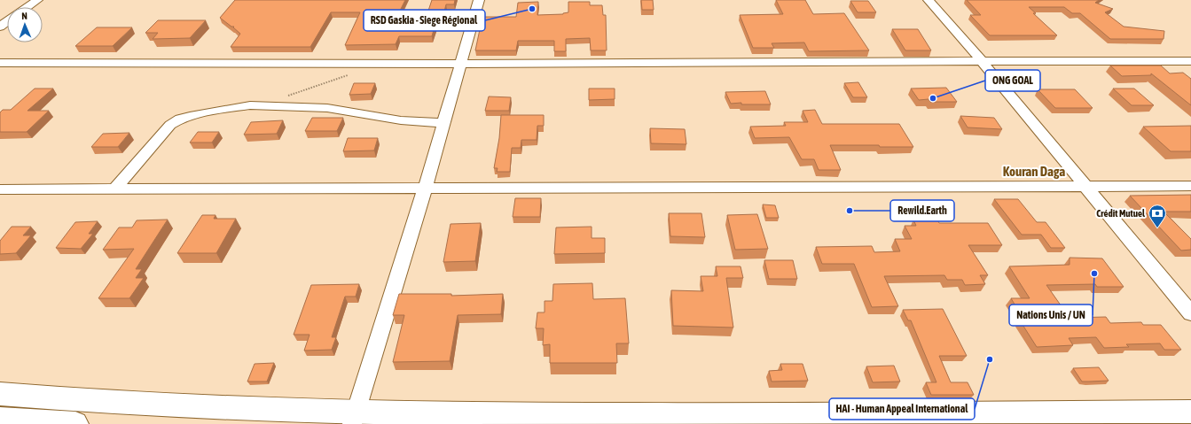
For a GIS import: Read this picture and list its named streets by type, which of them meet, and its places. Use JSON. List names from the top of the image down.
{
  "districts": ["Kouran Daga"],
  "places": {
    "other": [
      "RSD Gaskia - Siege Régional",
      "ONG GOAL",
      "Rewild.Earth",
      "Nations Unis / UN",
      "HAI - Human Appeal International"
    ],
    "bank": ["Crédit Mutuel"]
  },
  "north": "top"
}
